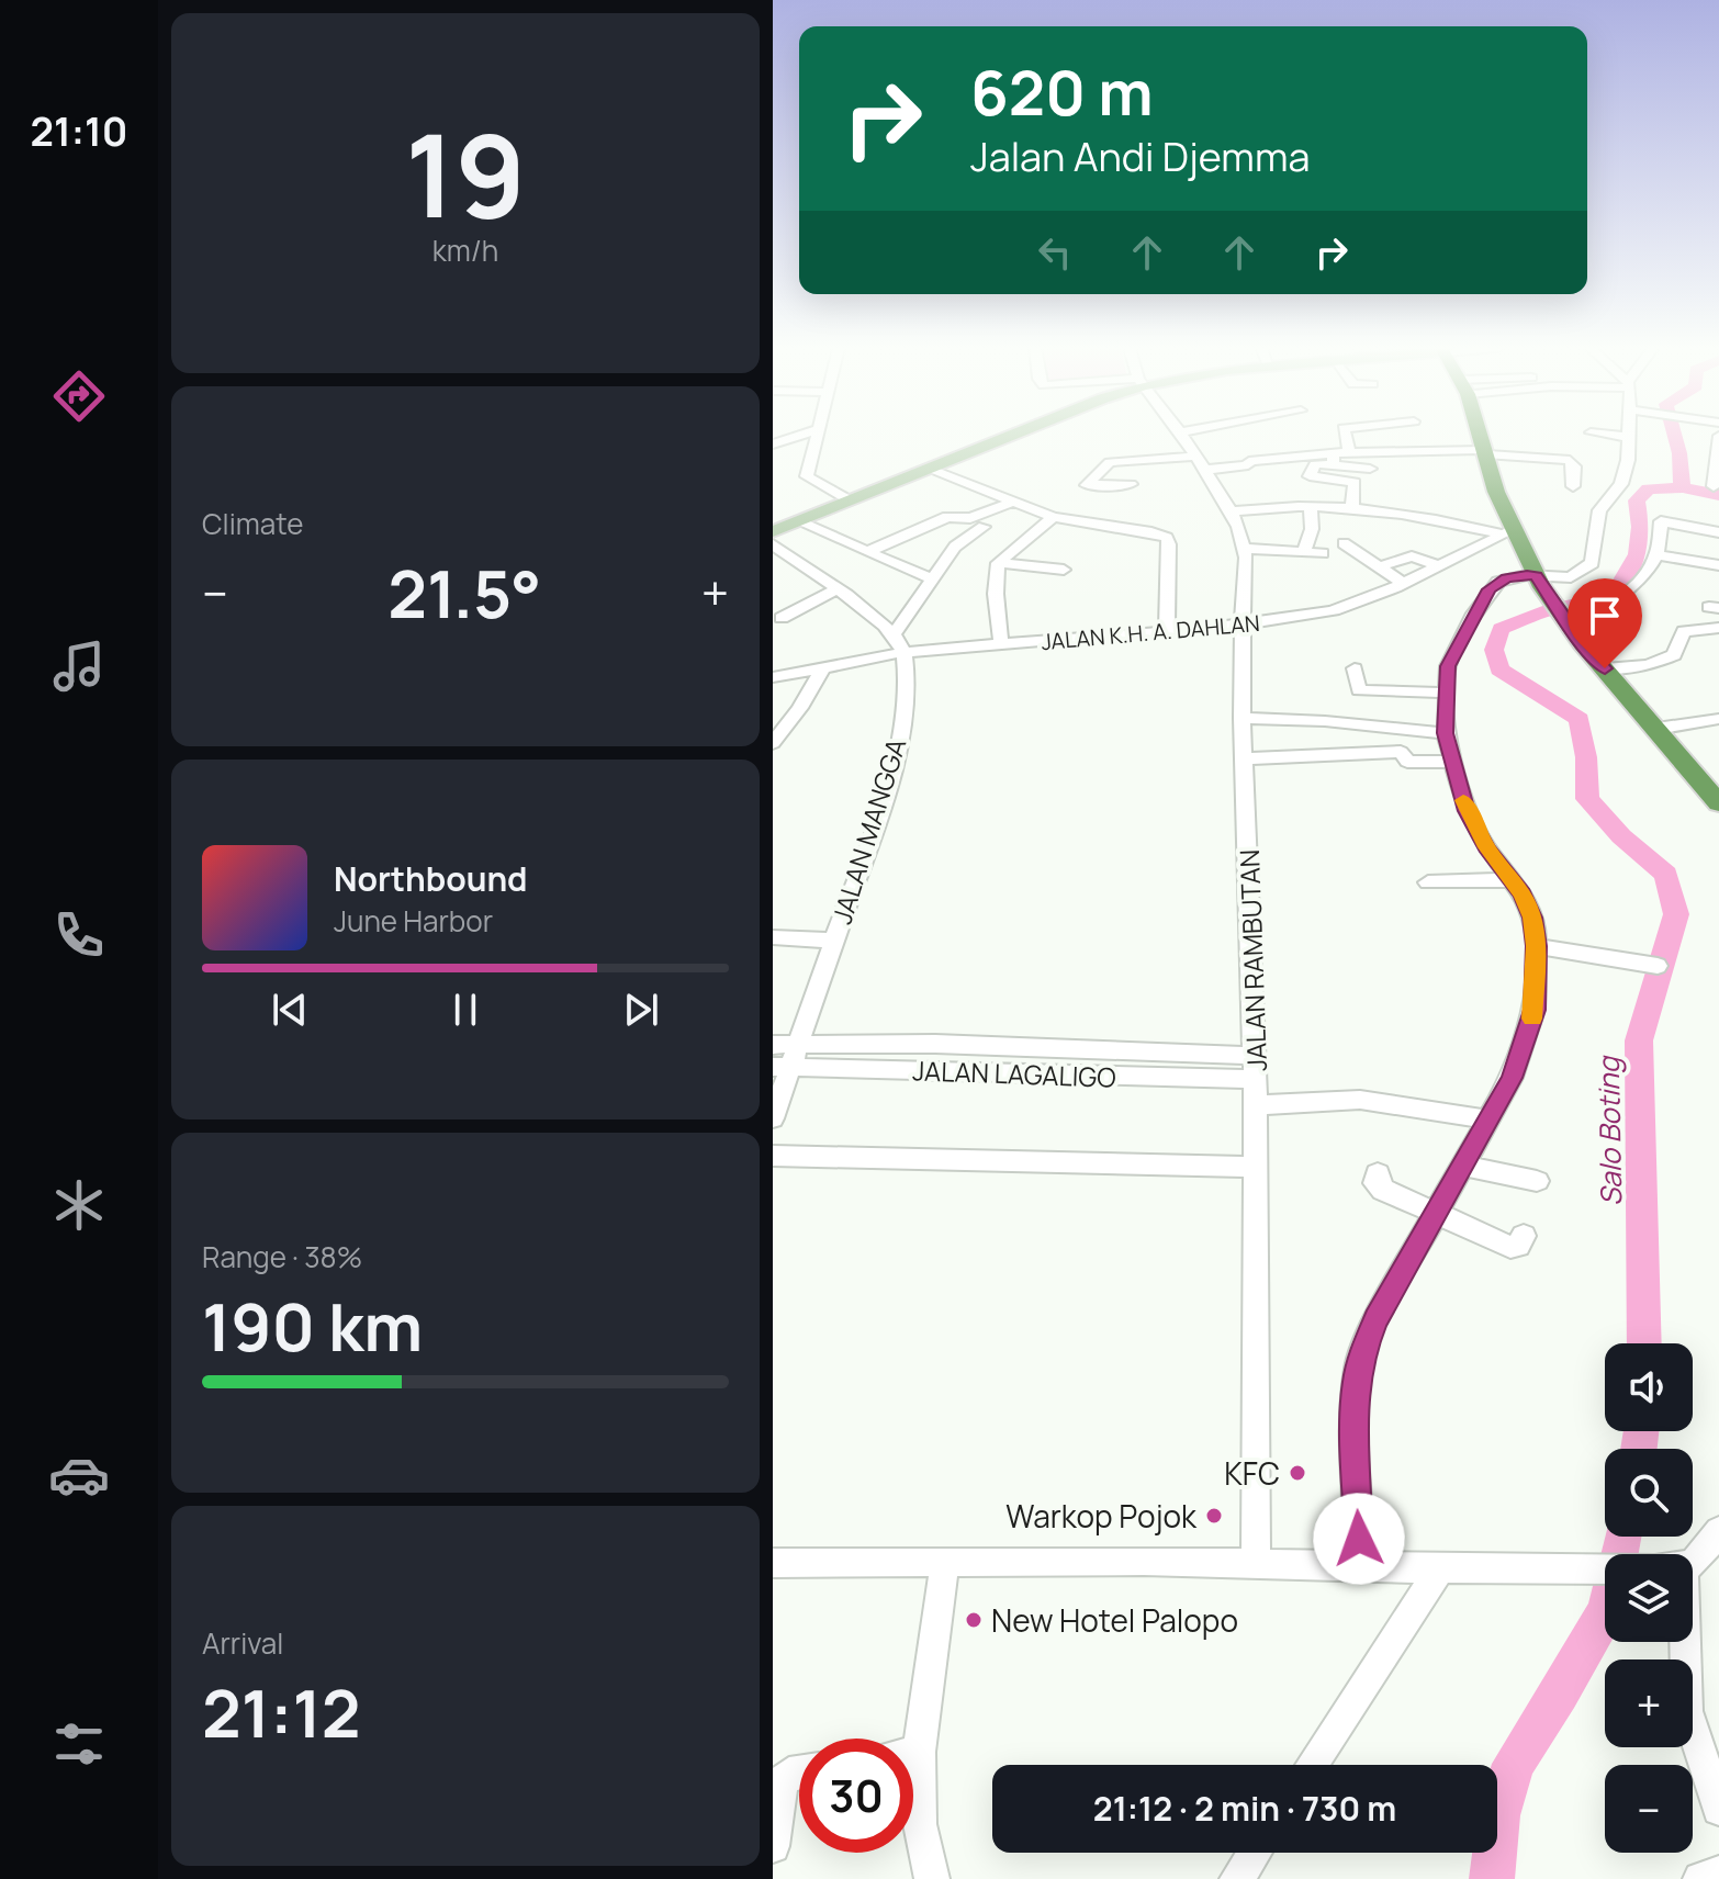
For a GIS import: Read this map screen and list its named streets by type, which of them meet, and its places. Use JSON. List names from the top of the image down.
{
  "streets": {
    "street": [
      "JALAN K.H. A. DAHLAN",
      "JALAN MANGGA",
      "JALAN RAMBUTAN",
      "JALAN LAGALIGO"
    ]
  },
  "crossings": [
    ["JALAN K.H. A. DAHLAN", "JALAN MANGGA"],
    ["JALAN K.H. A. DAHLAN", "JALAN RAMBUTAN"],
    ["JALAN MANGGA", "JALAN LAGALIGO"],
    ["JALAN RAMBUTAN", "JALAN LAGALIGO"]
  ],
  "water": ["Salo Boting"],
  "places": ["KFC", "Warkop Pojok", "New Hotel Palopo"],
  "page": {
    "tabs": "21:10",
    "tile": [
      ["19", "km/h"],
      "Climate",
      ["Range · 38%", "190 km"],
      ["Arrival", "21:12"]
    ],
    "turn": ["620 m", "Jalan Andi Djemma"],
    "heat": ["−", "21.5°", "+"],
    "song": ["Northbound", "June Harbor"],
    "map_buttons": ["+", "−"],
    "limit": "30",
    "trip": "21:12 · 2 min · 730 m"
  }
}
